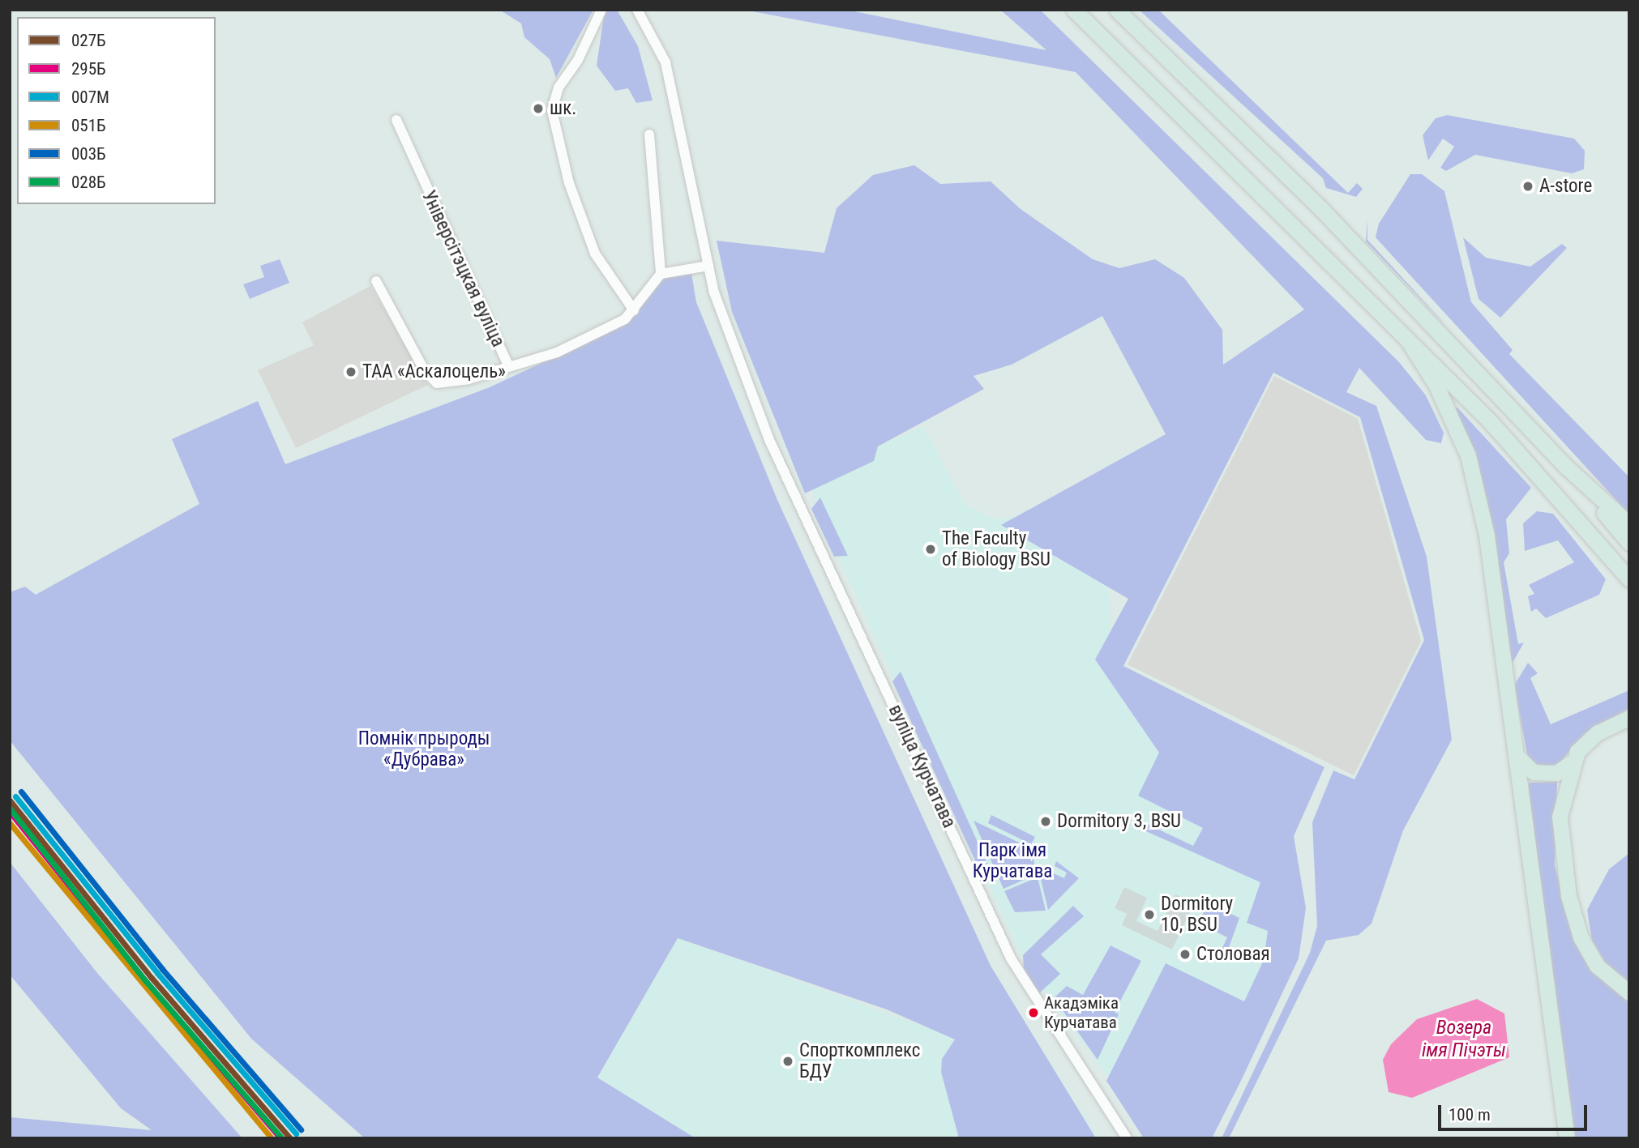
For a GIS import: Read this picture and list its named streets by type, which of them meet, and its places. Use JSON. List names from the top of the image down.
{
  "streets": {
    "street": ["Універсітэцкая вуліца", "вуліца Курчатава"]
  },
  "water": ["Возера імя Пічэты"],
  "parks": ["Помнік прыроды «Дубрава»", "Парк імя Курчатава"],
  "places": [
    "шк.",
    "А-store",
    "ТАА «Аскалоцель»",
    "The Faculty of Biology BSU",
    "Dormitory 3, BSU",
    "Dormitory 10, BSU",
    "Столовая",
    "Акадэміка Курчатава",
    "Спорткомплекс БДУ"
  ],
  "lines": [
    "transit line 003Б",
    "transit line 007М",
    "transit line 027Б",
    "transit line 028Б",
    "transit line 295Б",
    "transit line 051Б"
  ],
  "legend": [
    "027Б",
    "295Б",
    "007М",
    "051Б",
    "003Б",
    "028Б"
  ],
  "scale_bar": "100 m"
}
